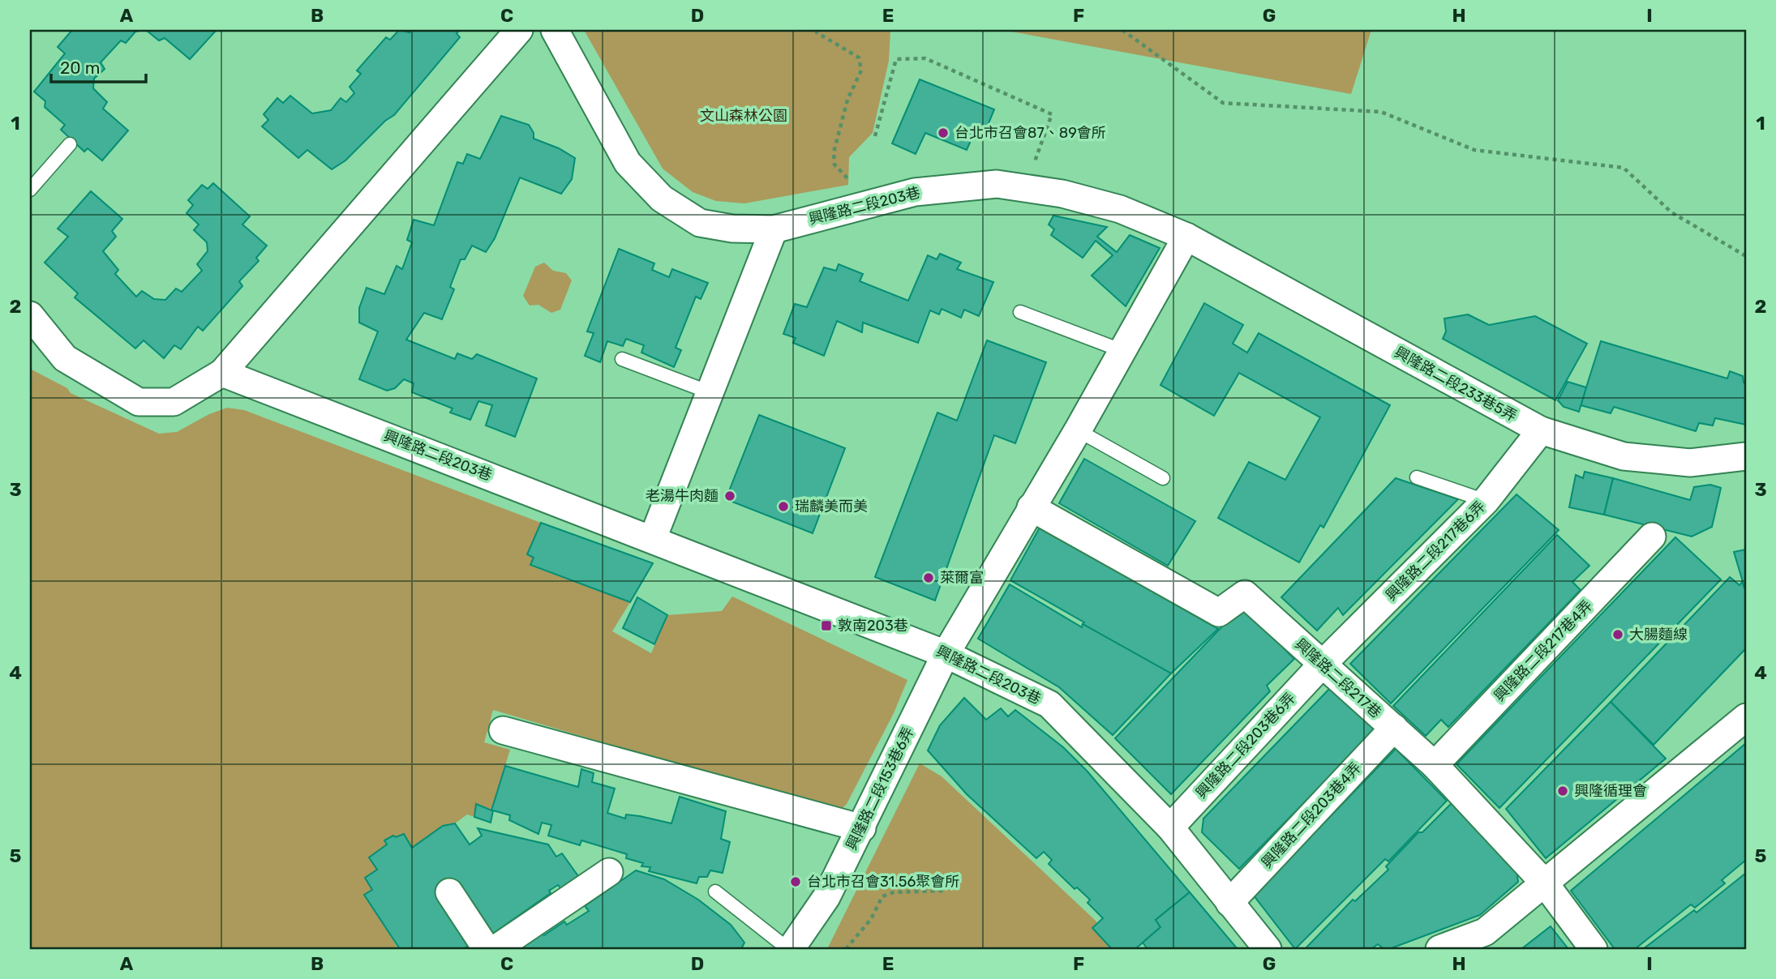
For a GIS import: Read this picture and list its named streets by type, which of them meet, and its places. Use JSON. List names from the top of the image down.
{
  "streets": {
    "street": [
      "興隆路二段203巷",
      "興隆路二段233巷5弄",
      "興隆路二段217巷6弄",
      "興隆路二段217巷4弄",
      "興隆路二段217巷",
      "興隆路二段203巷6弄",
      "興隆路二段153巷6弄",
      "興隆路二段203巷4弄"
    ]
  },
  "crossings": [
    ["興隆路二段203巷", "興隆路二段233巷5弄"],
    ["興隆路二段203巷", "興隆路二段203巷6弄"],
    ["興隆路二段203巷", "興隆路二段153巷6弄"],
    ["興隆路二段203巷", "興隆路二段203巷4弄"],
    ["興隆路二段233巷5弄", "興隆路二段217巷6弄"],
    ["興隆路二段233巷5弄", "興隆路二段153巷6弄"],
    ["興隆路二段217巷6弄", "興隆路二段217巷"],
    ["興隆路二段217巷6弄", "興隆路二段203巷6弄"],
    ["興隆路二段217巷4弄", "興隆路二段217巷"],
    ["興隆路二段217巷", "興隆路二段203巷6弄"],
    ["興隆路二段217巷", "興隆路二段153巷6弄"],
    ["興隆路二段217巷", "興隆路二段203巷4弄"]
  ],
  "parks": ["文山森林公園"],
  "places": {
    "other": [
      "台北市召會87、89會所",
      "老湯牛肉麵",
      "瑞麟美而美",
      "萊爾富",
      "大腸麵線",
      "興隆循理會",
      "台北市召會31.56聚會所"
    ],
    "transit": ["敦南203巷"]
  },
  "scale_bar": "20 m",
  "grid": {
    "columns": [
      "A",
      "B",
      "C",
      "D",
      "E",
      "F",
      "G",
      "H",
      "I"
    ],
    "rows": [
      "1",
      "2",
      "3",
      "4",
      "5"
    ]
  }
}
